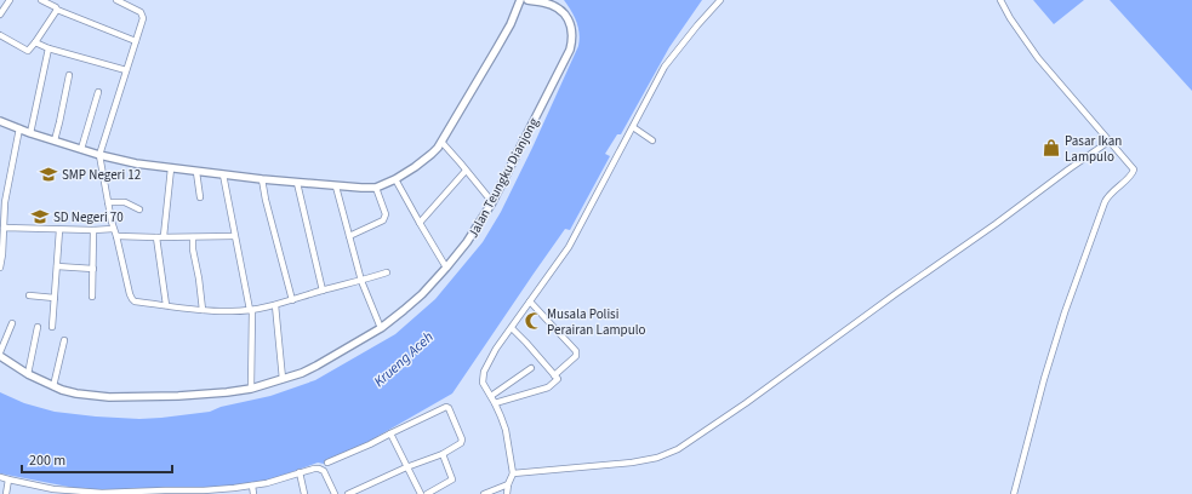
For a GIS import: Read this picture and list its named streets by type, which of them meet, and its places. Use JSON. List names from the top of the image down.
{
  "streets": {
    "street": ["Jalan Teungku Dianjong"]
  },
  "water": ["Krueng Aceh"],
  "places": {
    "shop": ["Pasar Ikan Lampulo"],
    "school or university": ["SMP Negeri 12", "SD Negeri 70"],
    "mosque": ["Musala Polisi Perairan Lampulo"]
  },
  "scale_bar": "200 m"
}
